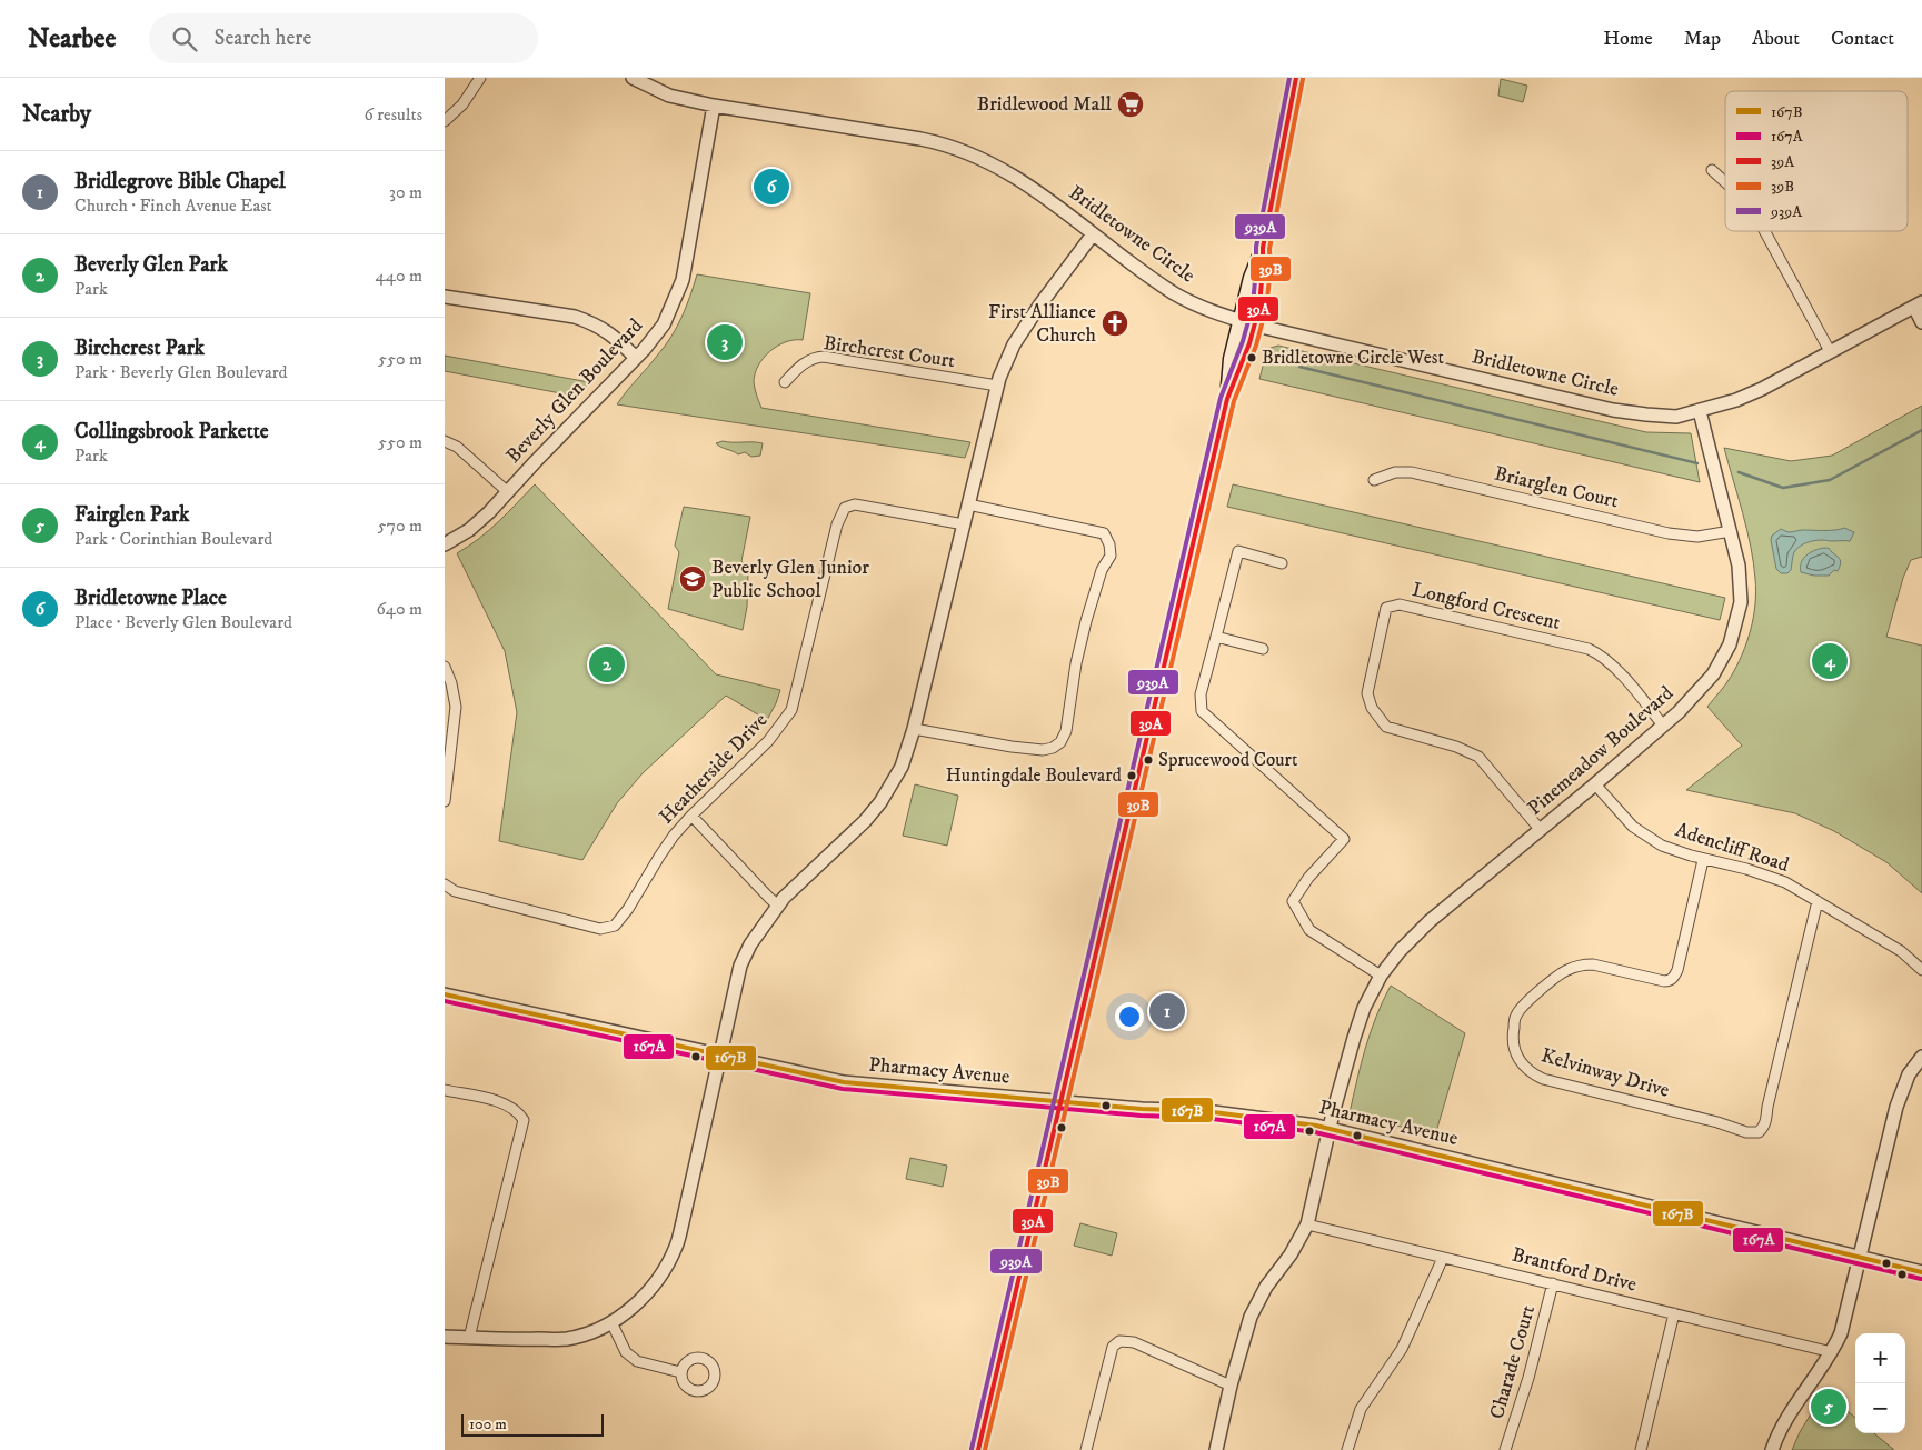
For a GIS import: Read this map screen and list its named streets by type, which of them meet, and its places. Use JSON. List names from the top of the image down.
{
  "streets": {
    "street": [
      "Bridletowne Circle",
      "Birchcrest Court",
      "Beverly Glen Boulevard",
      "Briarglen Court",
      "Longford Crescent",
      "Pinemeadow Boulevard",
      "Heatherside Drive",
      "Adencliff Road",
      "Pharmacy Avenue",
      "Kelvinway Drive",
      "Brantford Drive",
      "Charade Court"
    ]
  },
  "crossings": [
    ["Bridletowne Circle", "Beverly Glen Boulevard"],
    ["Bridletowne Circle", "Pinemeadow Boulevard"],
    ["Briarglen Court", "Pinemeadow Boulevard"],
    ["Longford Crescent", "Pinemeadow Boulevard"],
    ["Pinemeadow Boulevard", "Adencliff Road"],
    ["Pinemeadow Boulevard", "Pharmacy Avenue"],
    ["Pinemeadow Boulevard", "Brantford Drive"],
    ["Adencliff Road", "Kelvinway Drive"],
    ["Brantford Drive", "Charade Court"]
  ],
  "places": {
    "supermarket": ["Bridlewood Mall"],
    "church": ["First Alliance Church"],
    "other": ["Bridletowne Circle West", "Sprucewood Court", "Huntingdale Boulevard"],
    "school or university": ["Beverly Glen Junior Public School"]
  },
  "lines": [
    "transit line 39A",
    "transit line 939A",
    "transit line 39B",
    "transit line 167B",
    "transit line 167A"
  ],
  "legend": [
    "167B",
    "167A",
    "39A",
    "39B",
    "939A"
  ],
  "scale_bar": "100 m",
  "page": {
    "header": "Nearbee",
    "search": "Search here",
    "nav": [
      "Home",
      "Map",
      "About",
      "Contact"
    ],
    "heading": ["Nearby", "6 results"],
    "list": [
      {
        "mark": "1",
        "name": "Bridlegrove Bible Chapel",
        "note": "Church · Finch Avenue East",
        "value": "30 m"
      },
      {
        "mark": "2",
        "name": "Beverly Glen Park",
        "note": "Park",
        "value": "440 m"
      },
      {
        "mark": "3",
        "name": "Birchcrest Park",
        "note": "Park · Beverly Glen Boulevard",
        "value": "550 m"
      },
      {
        "mark": "4",
        "name": "Collingsbrook Parkette",
        "note": "Park",
        "value": "550 m"
      },
      {
        "mark": "5",
        "name": "Fairglen Park",
        "note": "Park · Corinthian Boulevard",
        "value": "570 m"
      },
      {
        "mark": "6",
        "name": "Bridletowne Place",
        "note": "Place · Beverly Glen Boulevard",
        "value": "640 m"
      }
    ],
    "pins": [
      "6",
      "3",
      "4",
      "2",
      "1",
      "5"
    ],
    "map_buttons": ["+", "−"],
    "scale": "100 m"
  }
}
